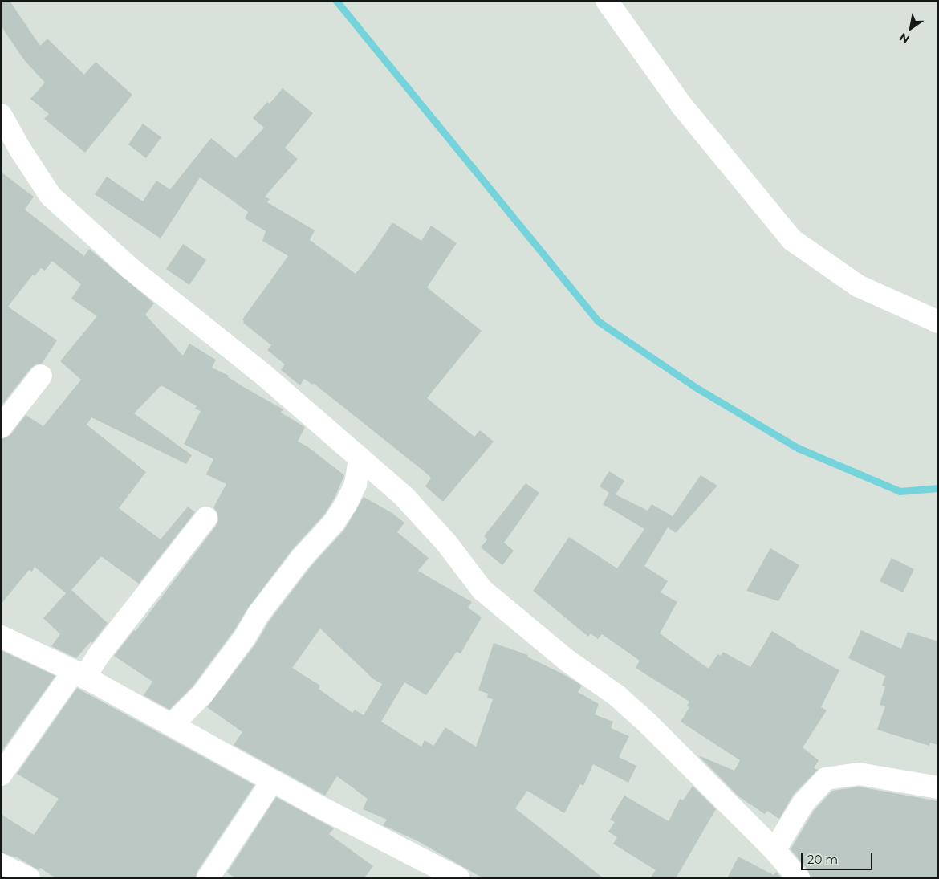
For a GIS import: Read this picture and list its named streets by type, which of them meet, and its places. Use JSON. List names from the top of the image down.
{
  "scale_bar": "20 m",
  "north": "bottom left"
}
